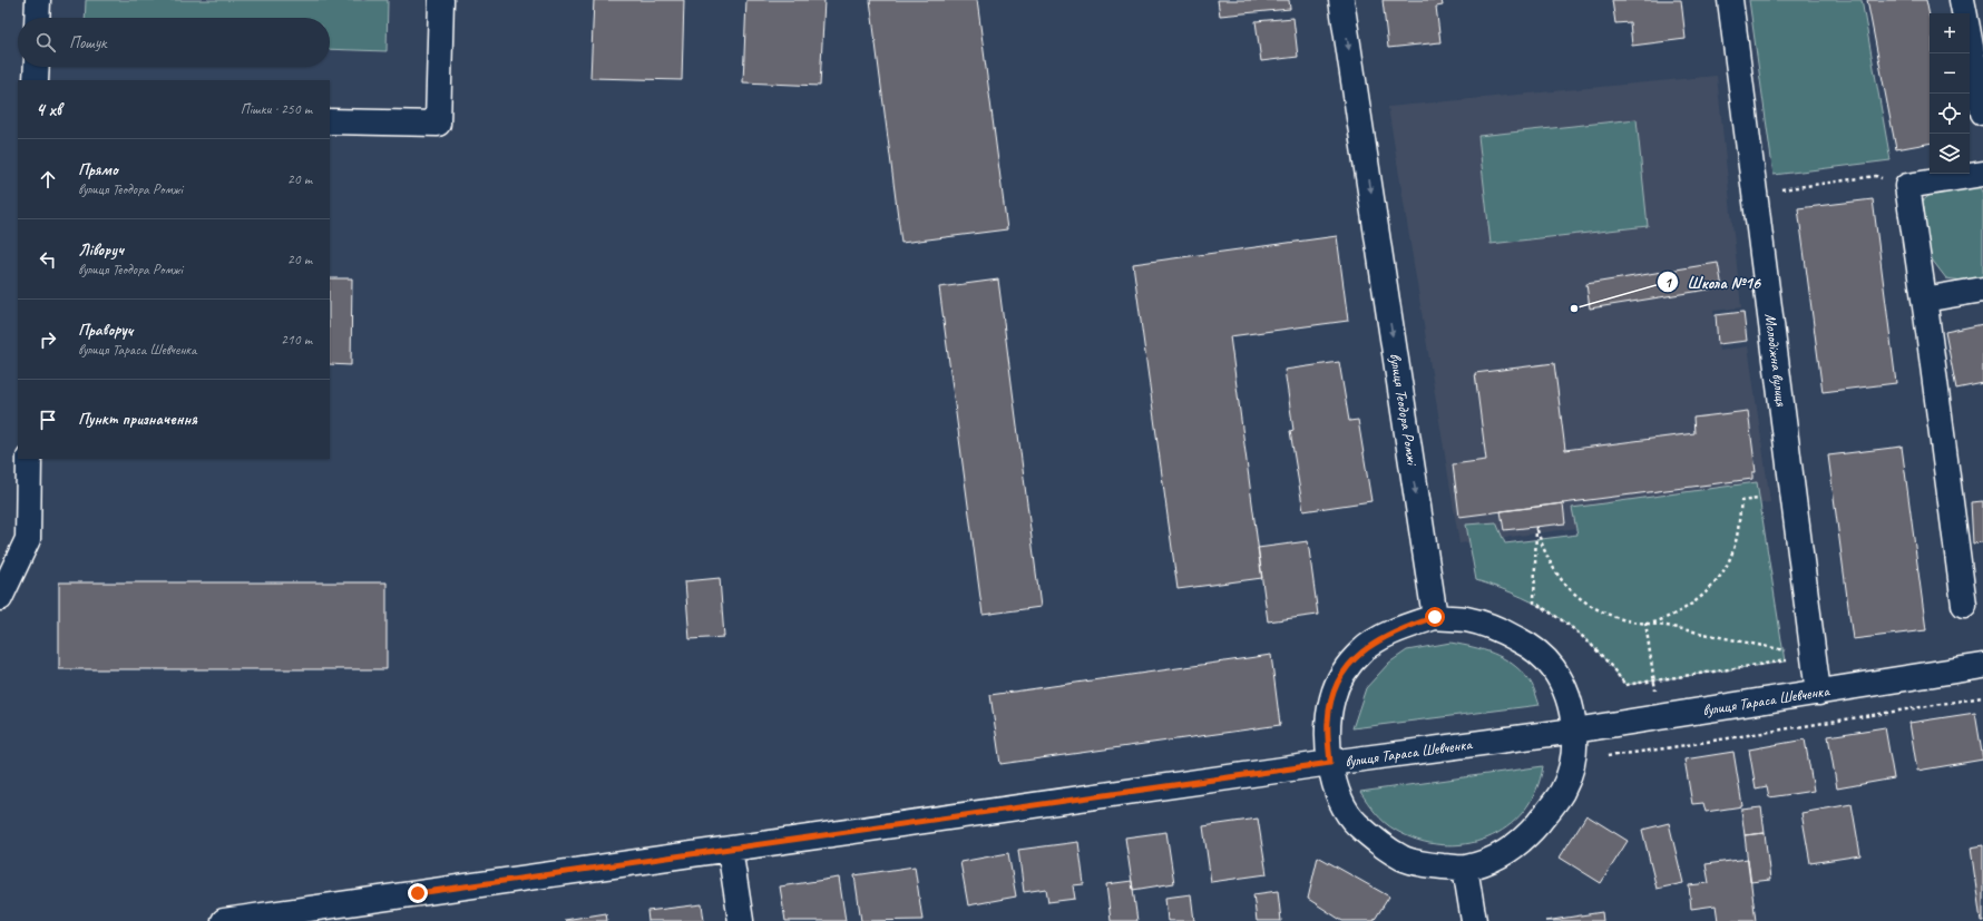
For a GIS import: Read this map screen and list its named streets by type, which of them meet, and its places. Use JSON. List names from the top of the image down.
{
  "streets": {
    "street": ["Молодіжна вулиця", "вулиця Теодора Ромжі", "вулиця Тараса Шевченка"]
  },
  "crossings": [
    ["Молодіжна вулиця", "вулиця Тараса Шевченка"]
  ],
  "one_way": ["вулиця Теодора Ромжі"],
  "places": ["Школа №16"],
  "page": {
    "map_buttons": ["+", "−"],
    "search": "Пошук",
    "heading": ["4 хв", "Пішки · 250 m"],
    "list": [
      ["Прямо", "вулиця Теодора Ромжі", "20 m"],
      ["Ліворуч", "вулиця Теодора Ромжі", "20 m"],
      ["Праворуч", "вулиця Тараса Шевченка", "210 m"],
      "Пункт призначення"
    ]
  }
}
